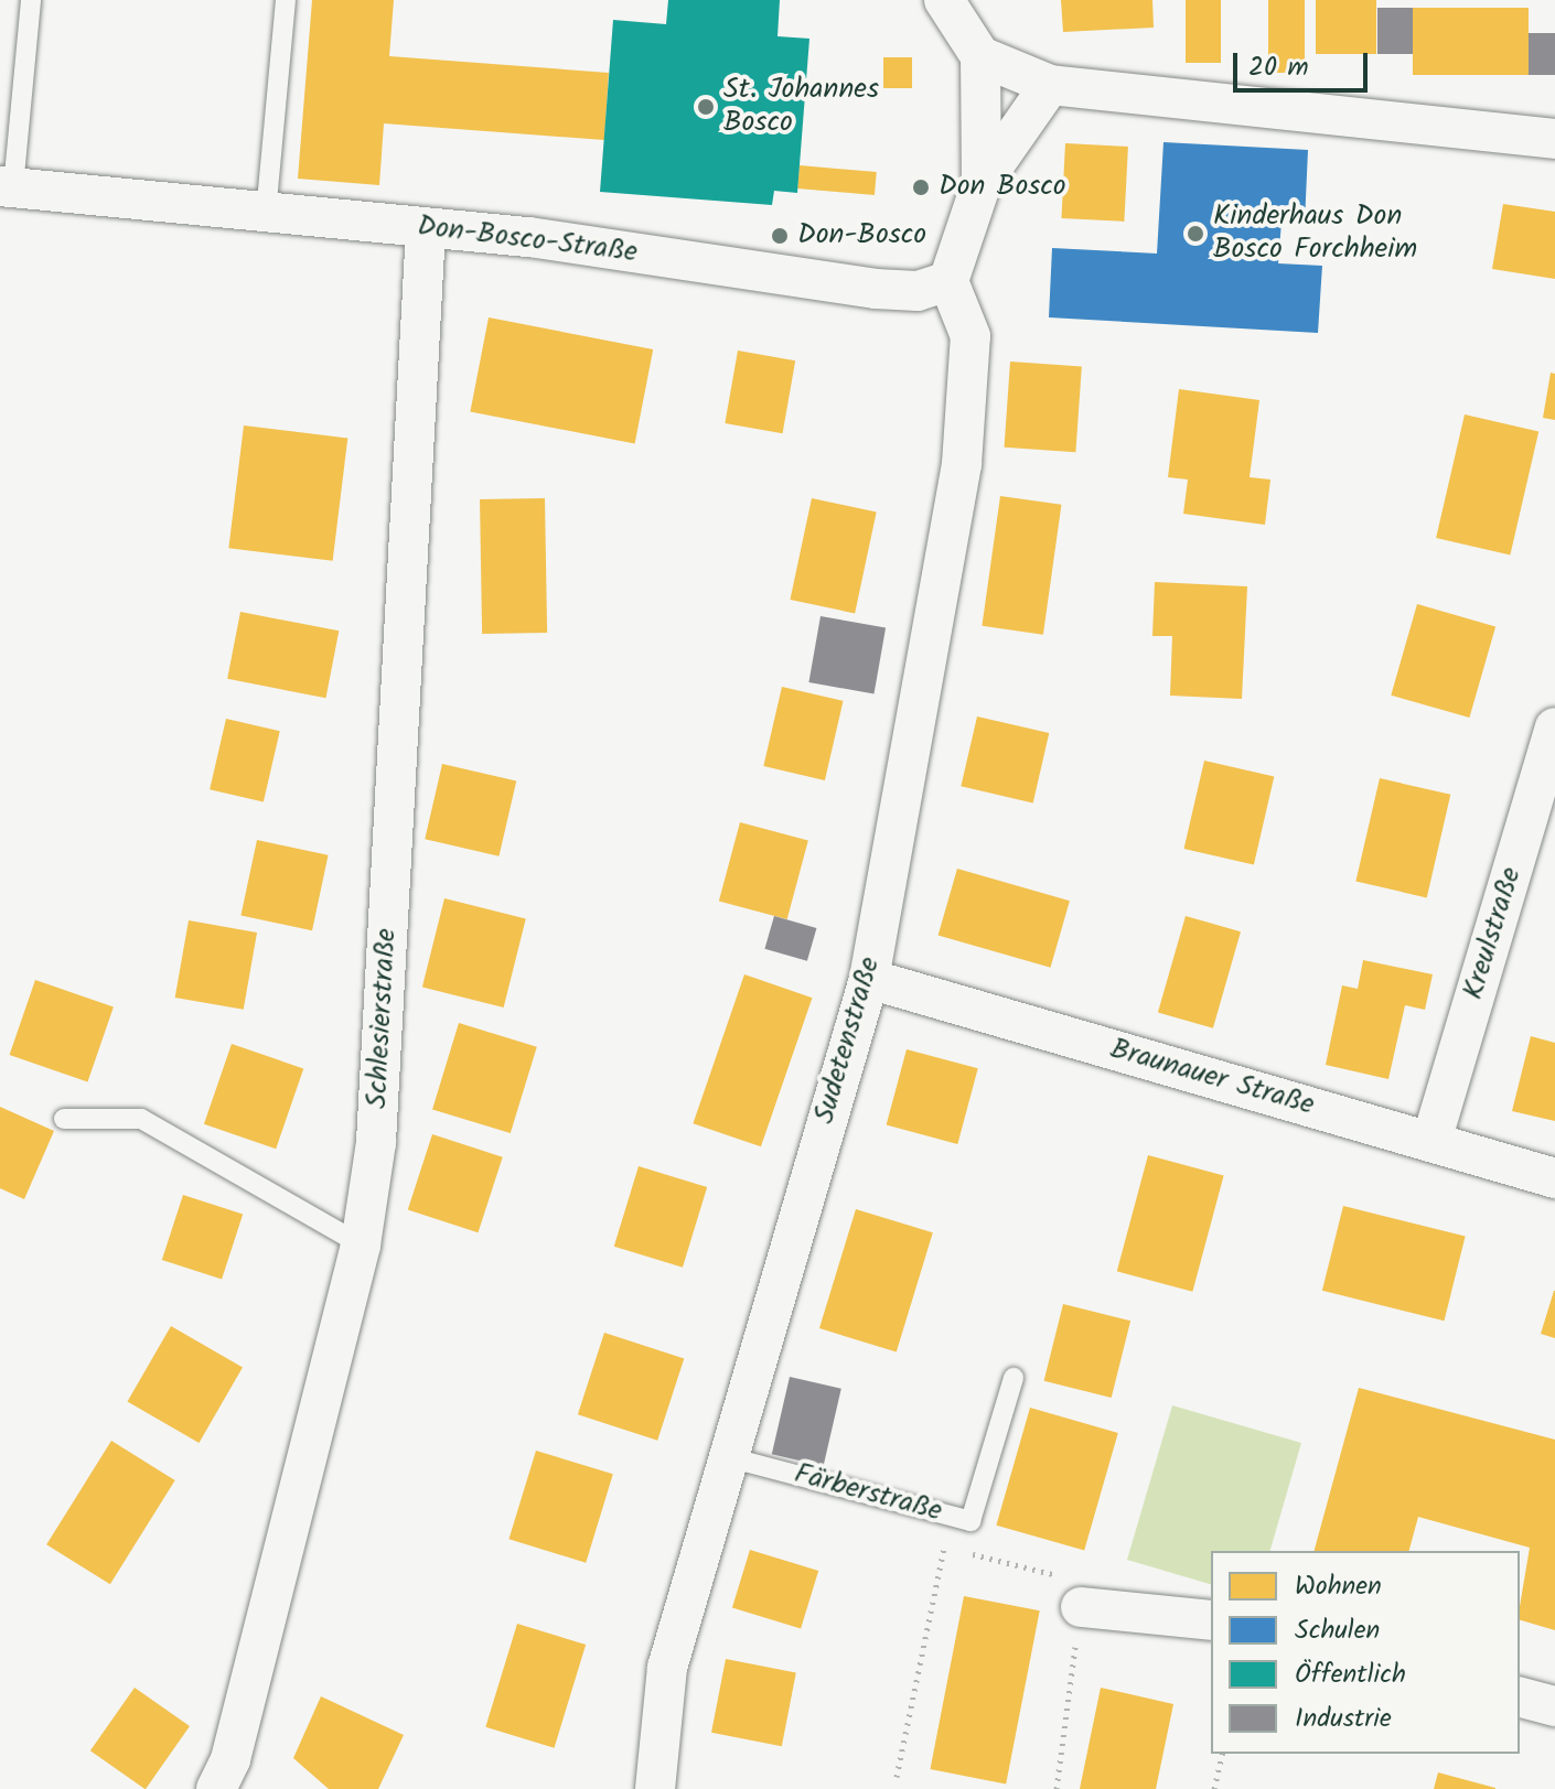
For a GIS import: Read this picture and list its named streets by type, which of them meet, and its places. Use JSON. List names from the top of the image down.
{
  "streets": {
    "street": [
      "Don-Bosco-Straße",
      "Kreulstraße",
      "Schlesierstraße",
      "Sudetenstraße",
      "Braunauer Straße"
    ],
    "lane": ["Färberstraße"]
  },
  "crossings": [
    ["Don-Bosco-Straße", "Schlesierstraße"],
    ["Don-Bosco-Straße", "Sudetenstraße"],
    ["Kreulstraße", "Braunauer Straße"],
    ["Sudetenstraße", "Braunauer Straße"],
    ["Sudetenstraße", "Färberstraße"]
  ],
  "places": [
    "St. Johannes Bosco",
    "Don Bosco",
    "Kinderhaus Don Bosco Forchheim",
    "Don-Bosco"
  ],
  "legend": [
    "Wohnen",
    "Schulen",
    "Öffentlich",
    "Industrie"
  ],
  "scale_bar": "20 m"
}
